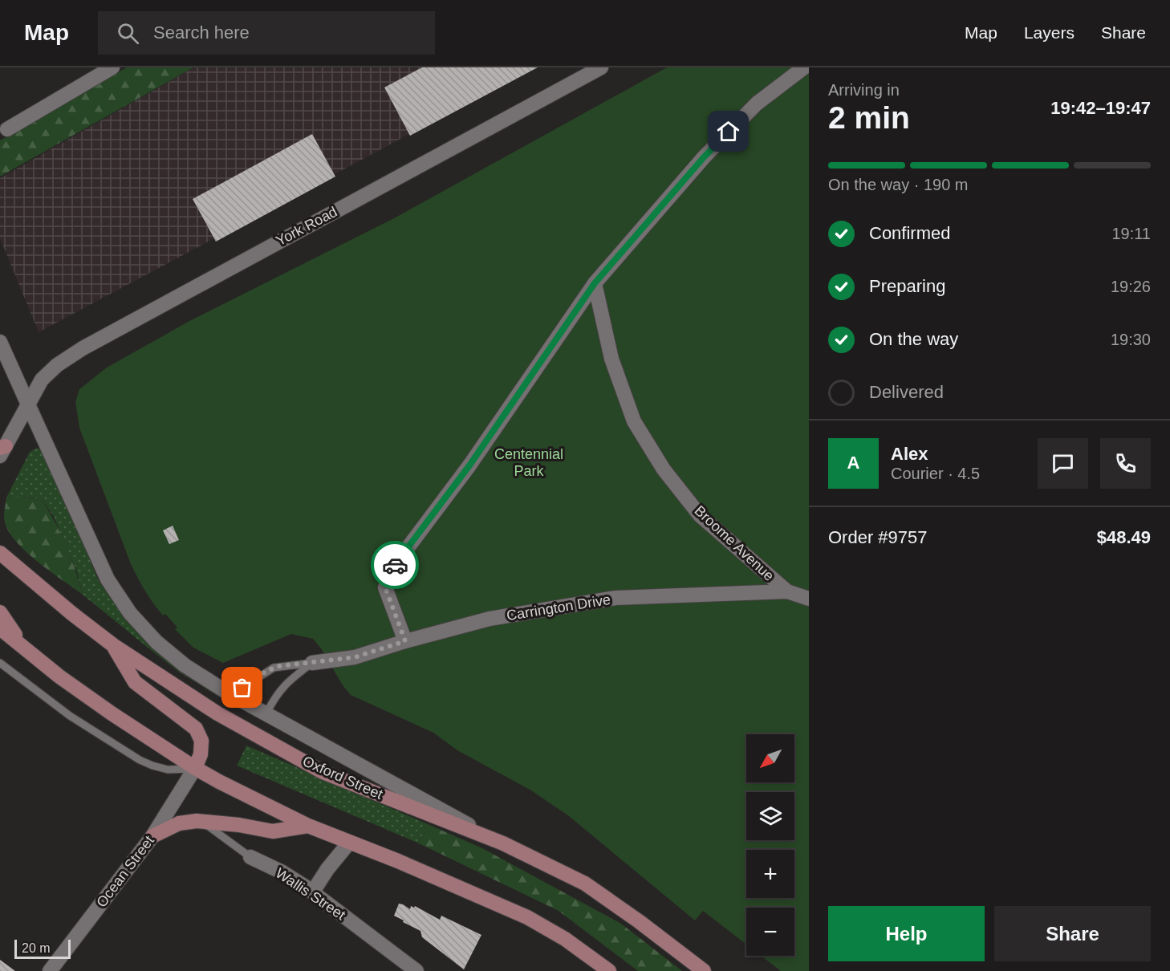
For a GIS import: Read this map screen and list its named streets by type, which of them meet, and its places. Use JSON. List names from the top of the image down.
{
  "streets": {
    "main road": ["Oxford Street"],
    "street": [
      "York Road",
      "Broome Avenue",
      "Carrington Drive",
      "Ocean Street",
      "Wallis Street"
    ]
  },
  "crossings": [
    ["Broome Avenue", "Carrington Drive"]
  ],
  "parks": ["Centennial Park"],
  "scale_bar": "20 m",
  "north": "bottom left",
  "page": {
    "header": "Map",
    "search": "Search here",
    "nav": ["Map", "Layers", "Share"],
    "heading": ["2 min", "Arriving in", "19:42–19:47"],
    "panel": [
      "Alex",
      "Courier · 4.5",
      "Order #9757",
      "$48.49"
    ],
    "bar": "On the way · 190 m",
    "list": [
      ["Confirmed", "19:11"],
      ["Preparing", "19:26"],
      ["On the way", "19:30"],
      "Delivered"
    ],
    "round": "A",
    "map_buttons": ["+", "−"],
    "buttons": ["Help", "Share"],
    "scale": "20 m"
  }
}
